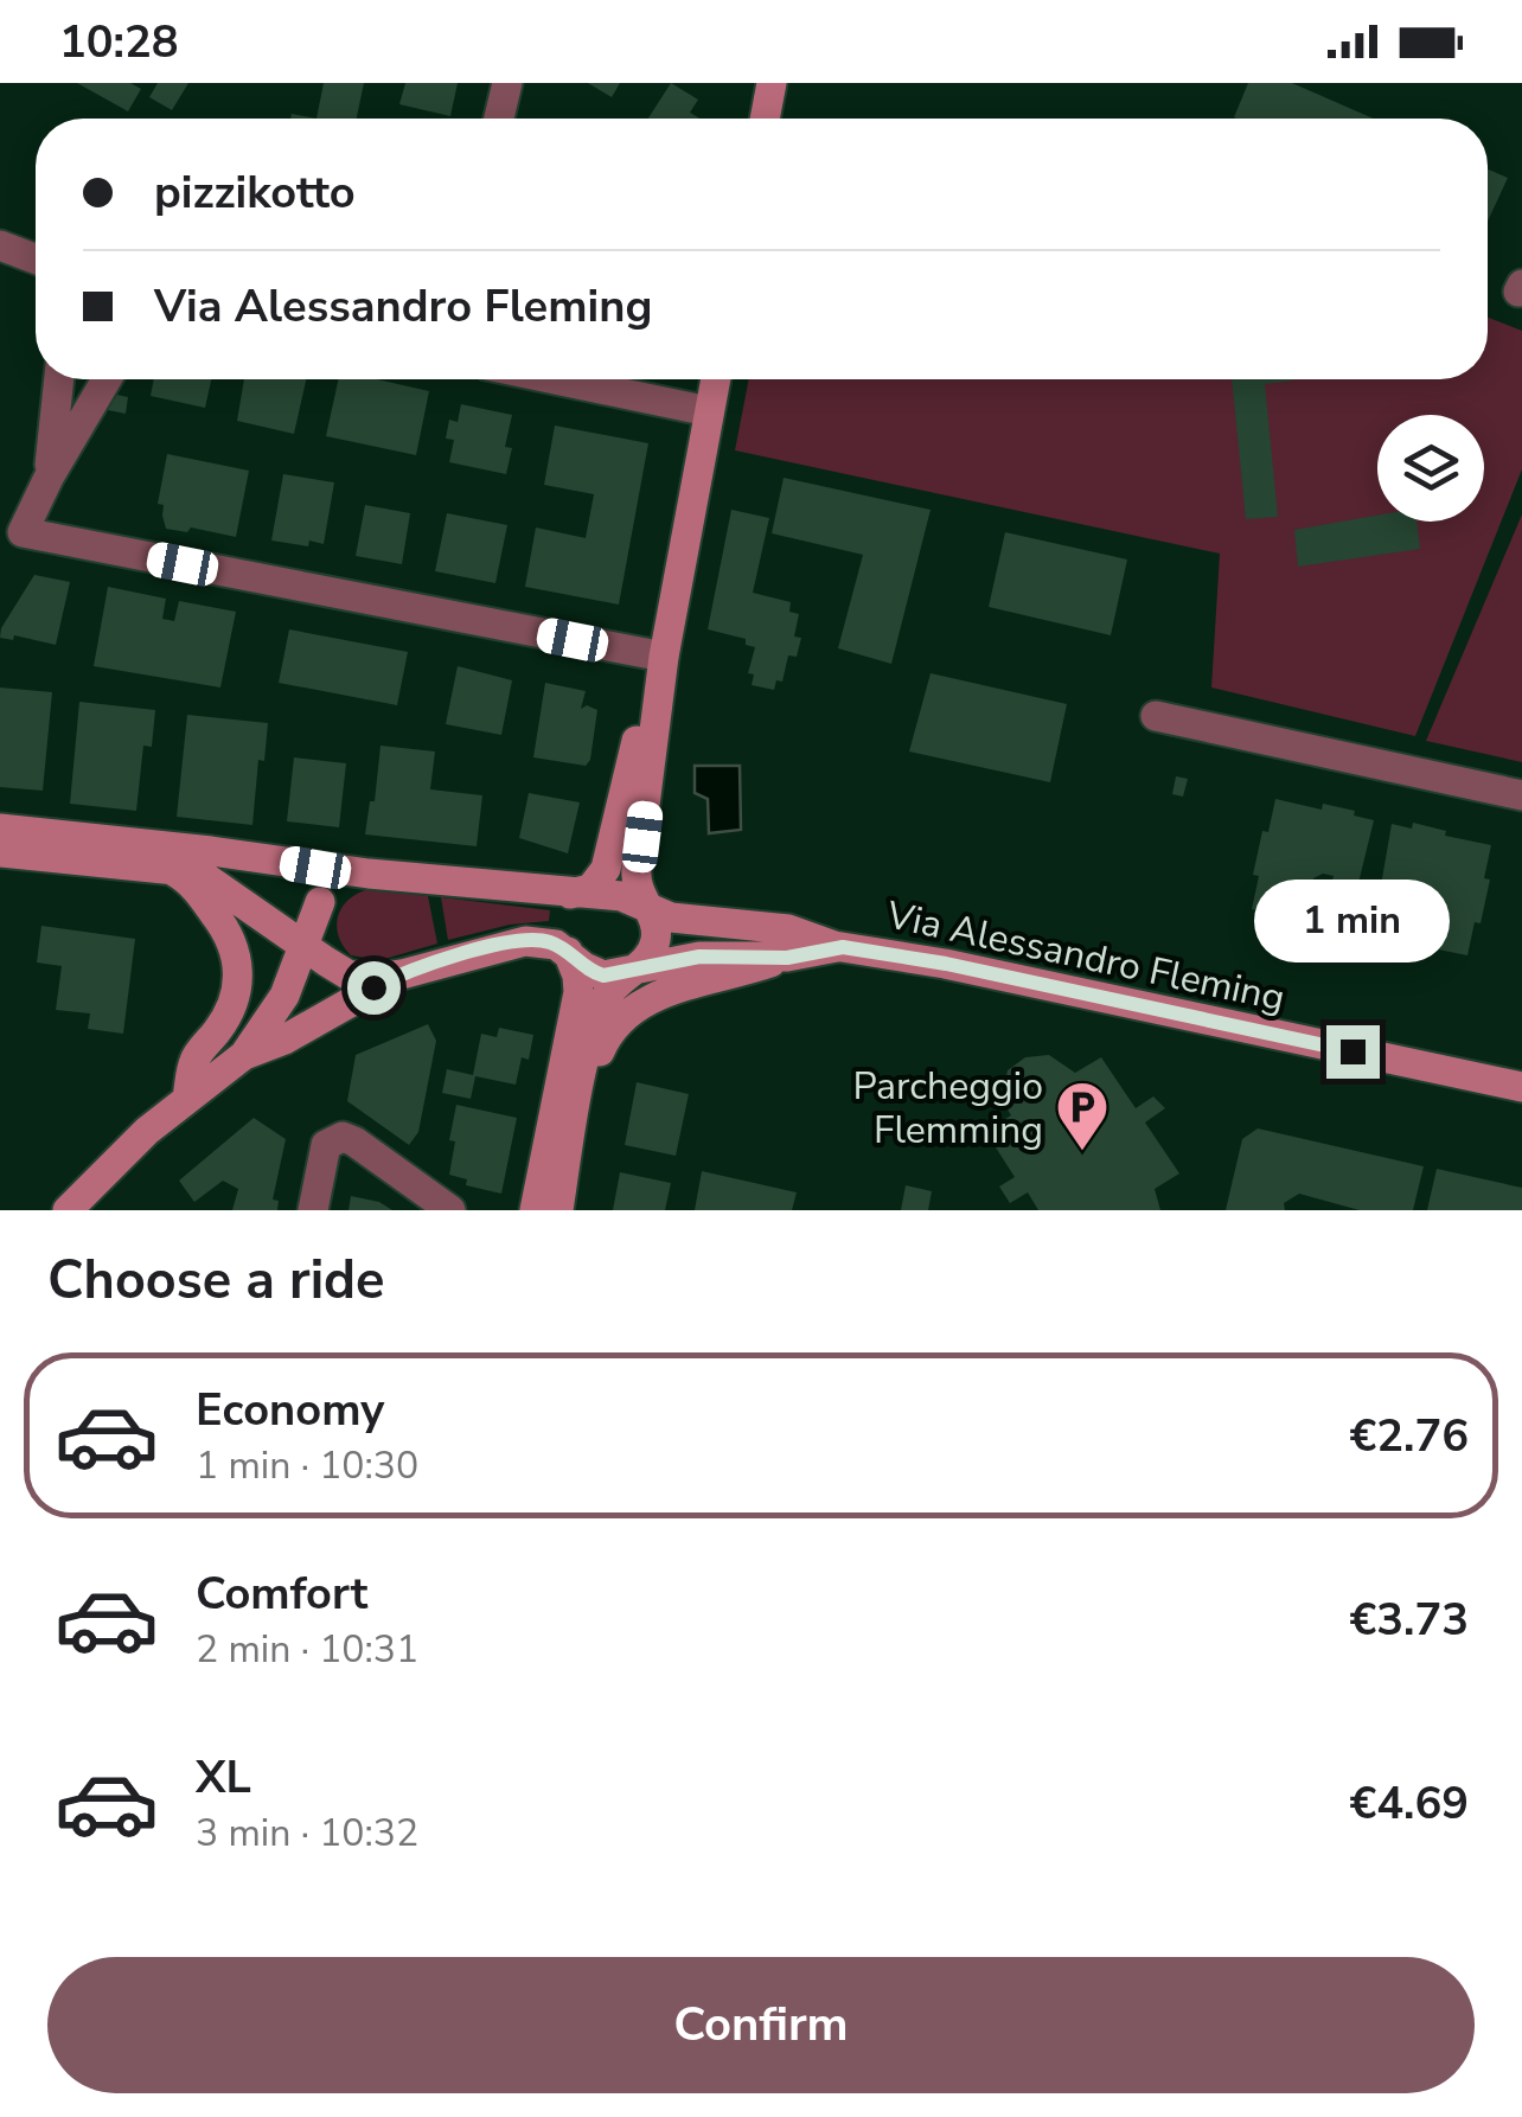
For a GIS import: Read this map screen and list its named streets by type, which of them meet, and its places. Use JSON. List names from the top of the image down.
{
  "streets": {
    "main road": ["Via Alessandro Fleming"]
  },
  "places": {
    "parking": ["Parcheggio Flemming"]
  },
  "page": {
    "status": "10:28",
    "banner": ["pizzikotto", "Via Alessandro Fleming"],
    "bubble": "1 min",
    "heading": "Choose a ride",
    "list": [
      {
        "name": "Economy",
        "note": "1 min · 10:30",
        "value": "€2.76"
      },
      {
        "name": "Comfort",
        "note": "2 min · 10:31",
        "value": "€3.73"
      },
      {
        "name": "XL",
        "note": "3 min · 10:32",
        "value": "€4.69"
      }
    ],
    "buttons": "Confirm"
  }
}
